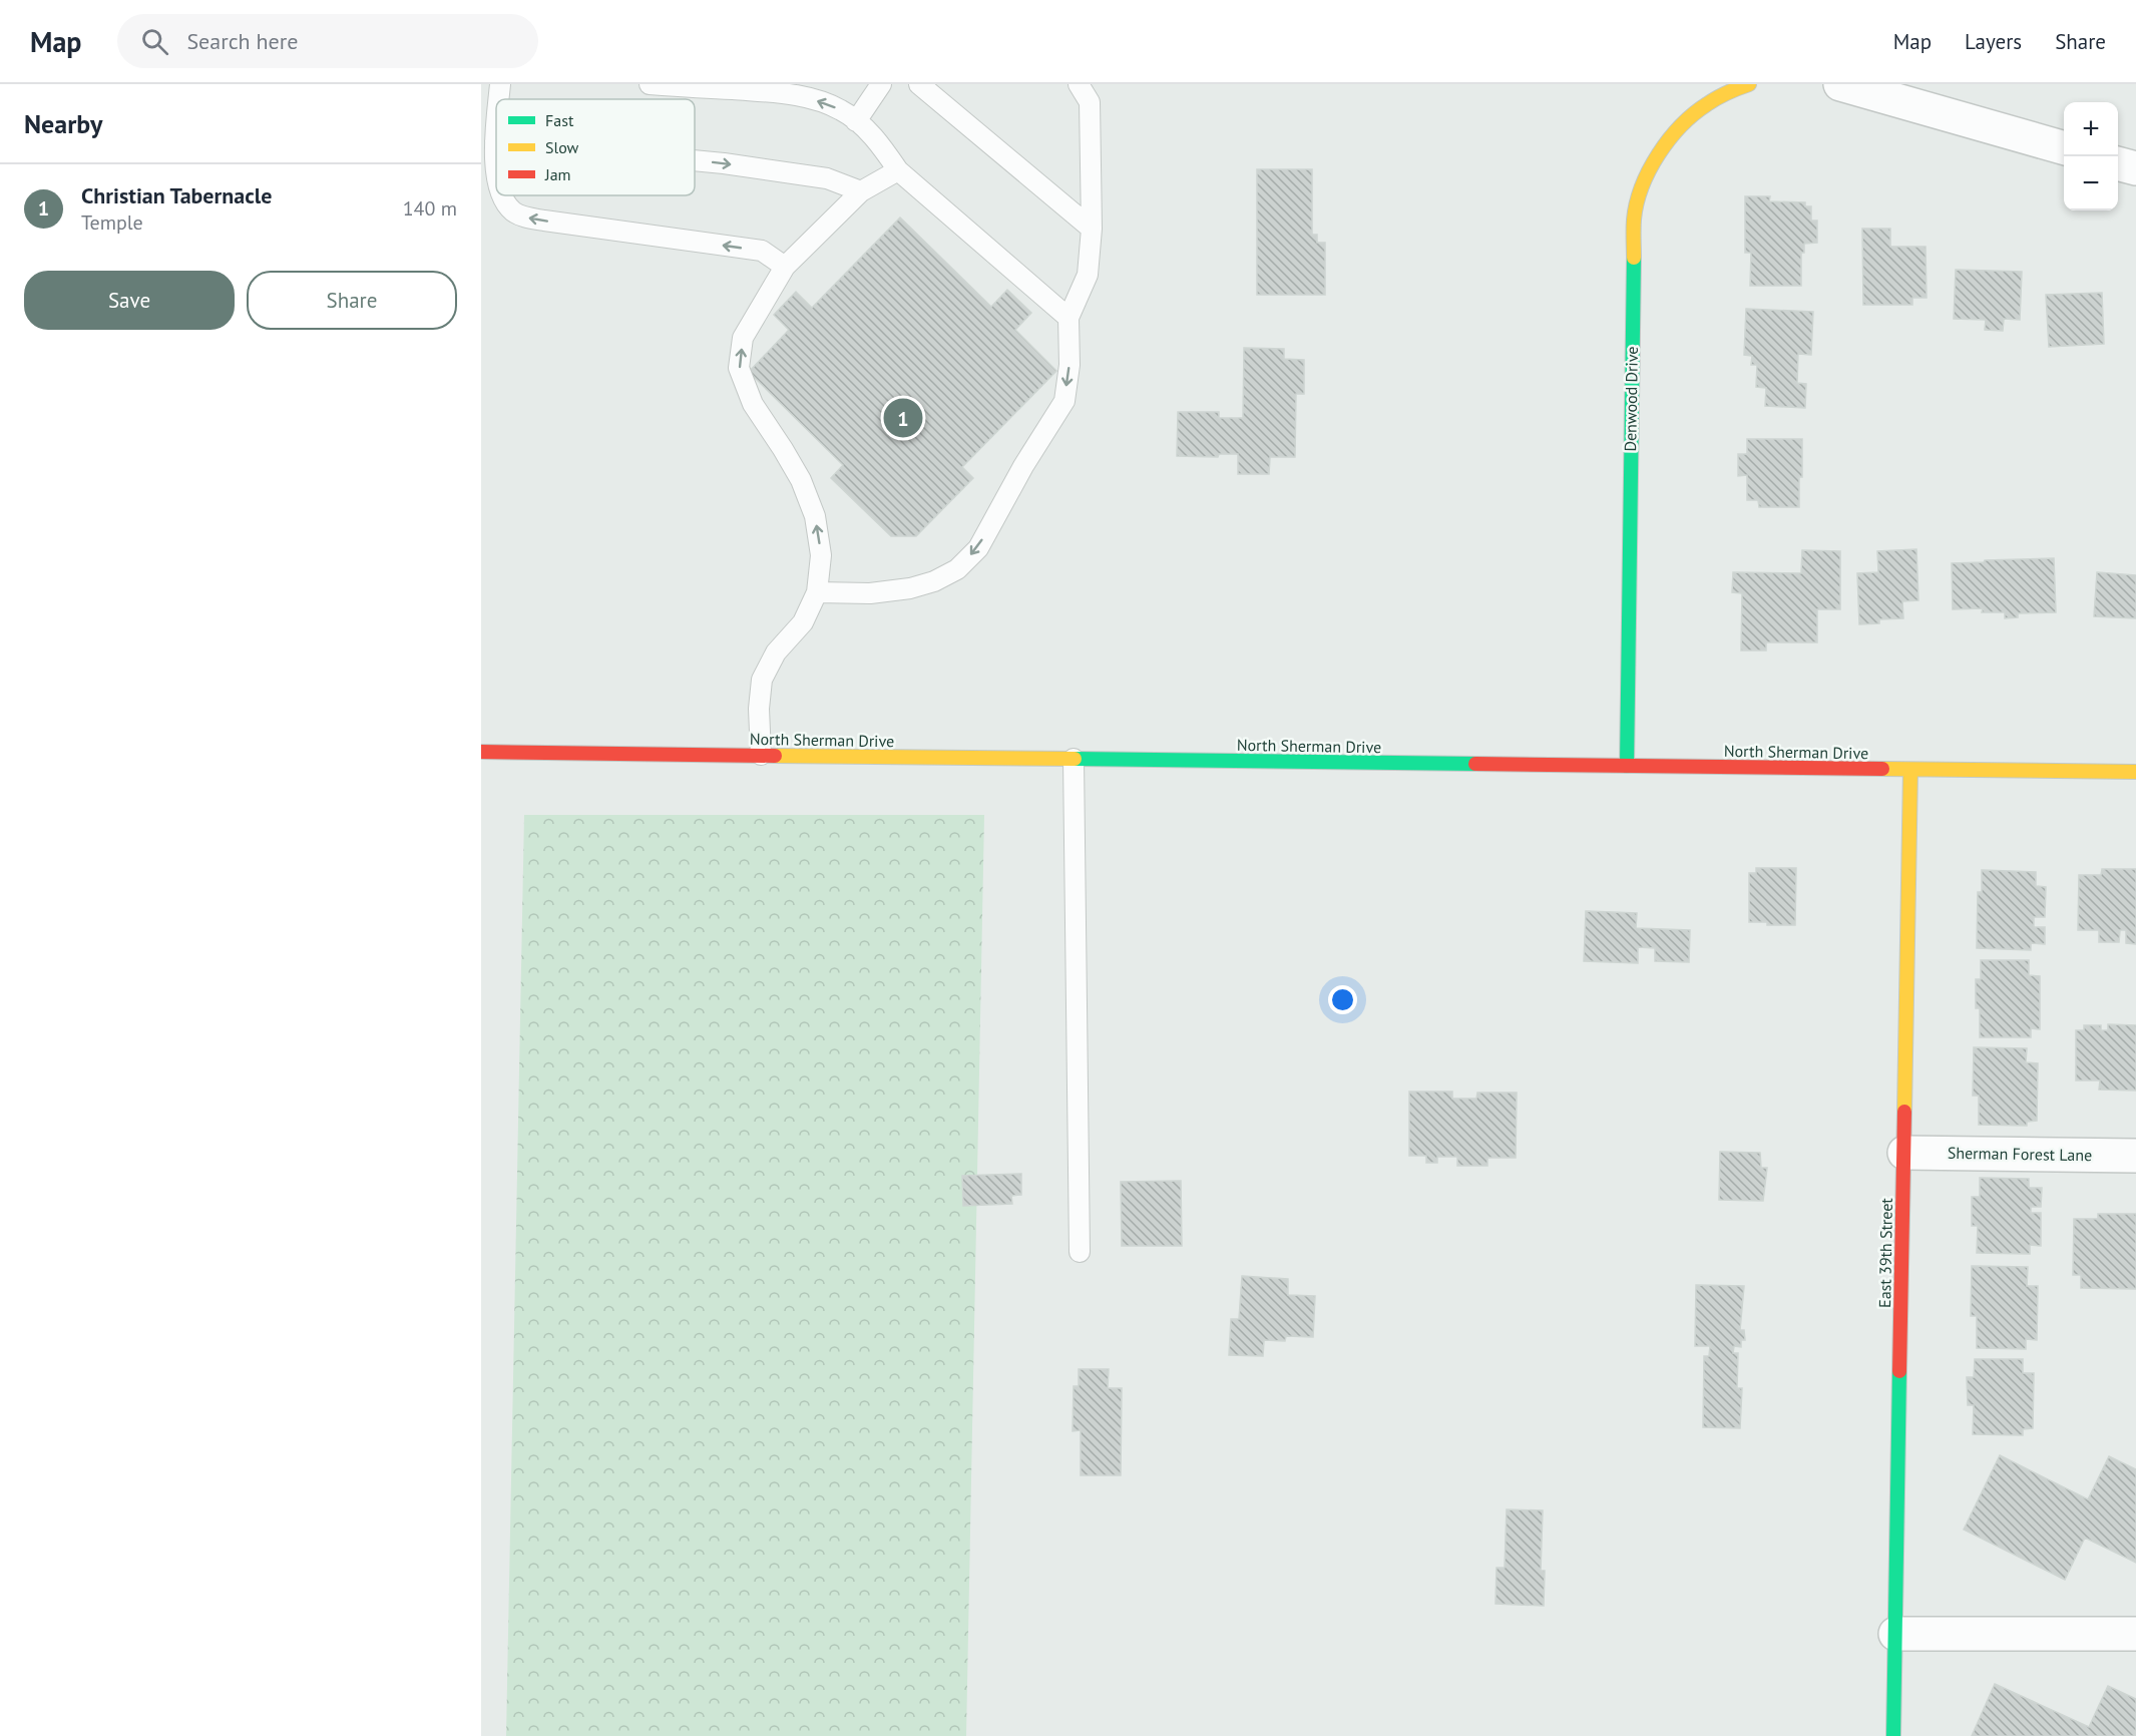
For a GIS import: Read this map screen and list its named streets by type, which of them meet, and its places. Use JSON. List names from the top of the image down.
{
  "streets": {
    "street": [
      "Denwood Drive",
      "North Sherman Drive",
      "Sherman Forest Lane",
      "East 39th Street"
    ]
  },
  "crossings": [
    ["Denwood Drive", "North Sherman Drive"],
    ["North Sherman Drive", "East 39th Street"],
    ["Sherman Forest Lane", "East 39th Street"]
  ],
  "legend": ["Fast", "Slow", "Jam"],
  "page": {
    "header": "Map",
    "search": "Search here",
    "nav": ["Map", "Layers", "Share"],
    "heading": "Nearby",
    "map_buttons": ["+", "−"],
    "list": [
      {
        "mark": "1",
        "name": "Christian Tabernacle",
        "note": "Temple",
        "value": "140 m"
      }
    ],
    "buttons": ["Save", "Share"],
    "pins": "1"
  }
}
